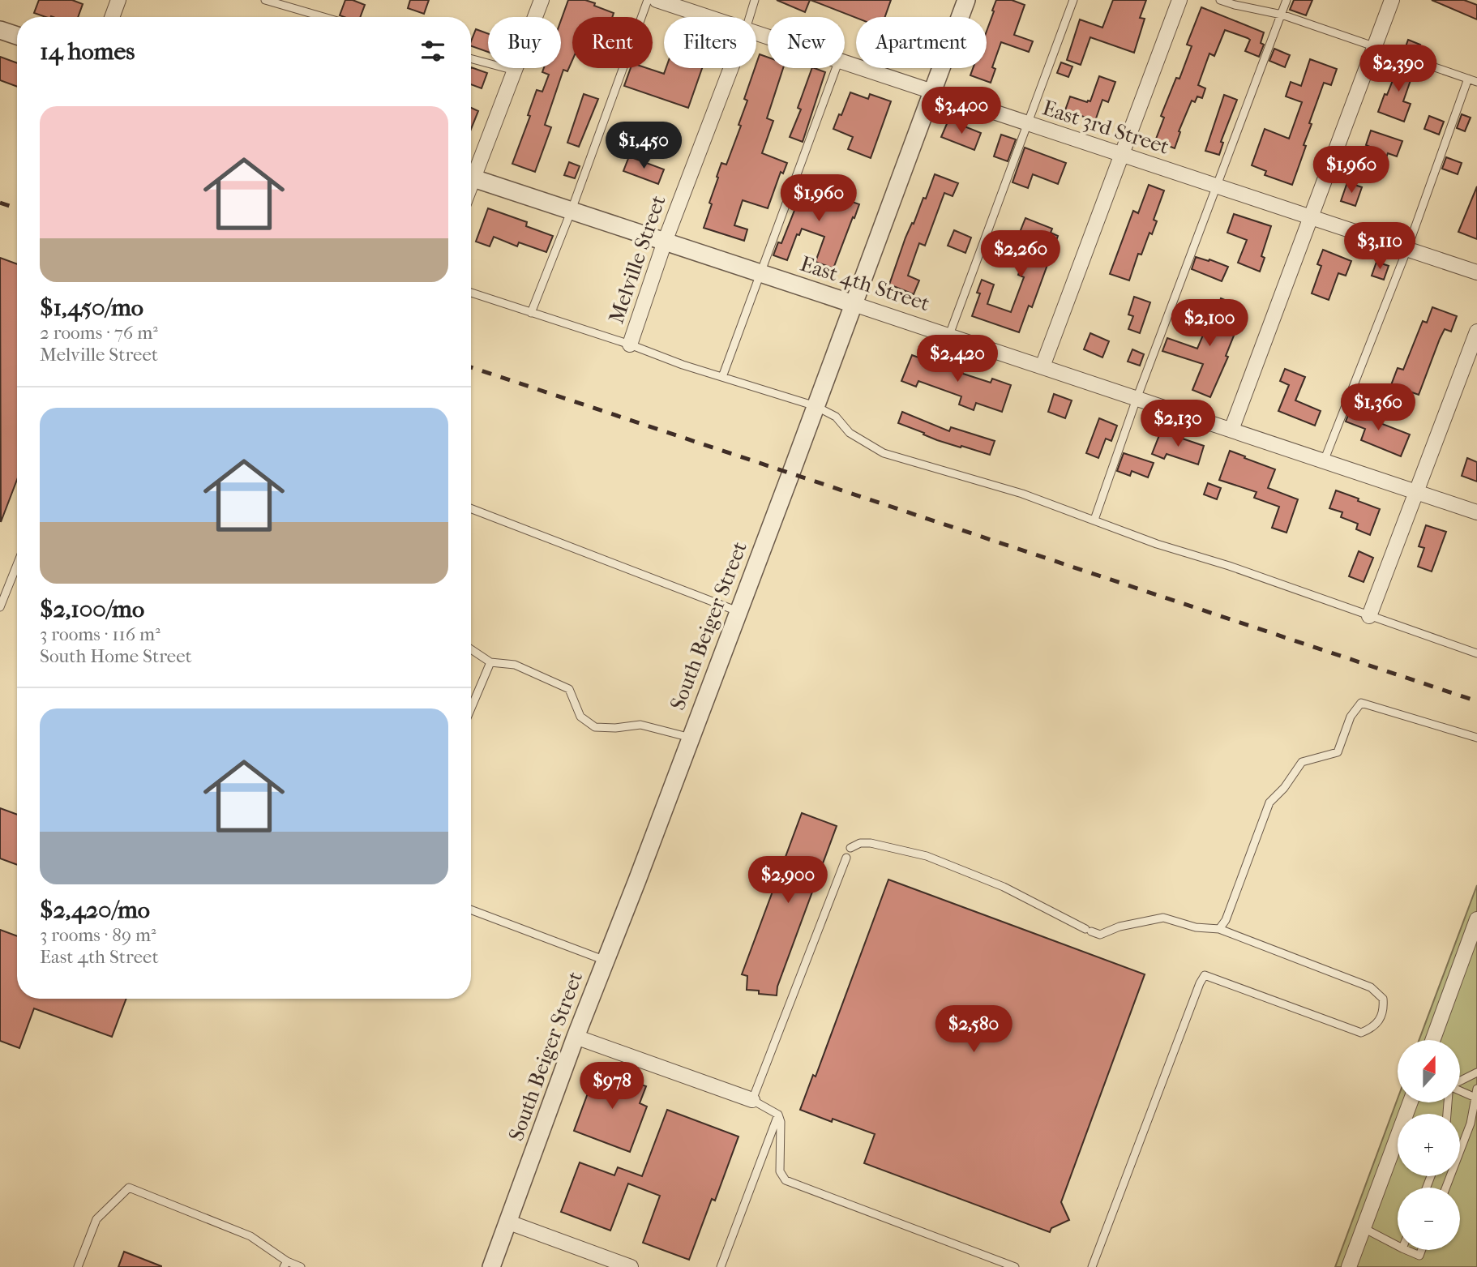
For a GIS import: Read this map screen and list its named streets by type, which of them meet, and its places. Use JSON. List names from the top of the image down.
{
  "streets": {
    "street": [
      "East 3rd Street",
      "Melville Street",
      "East 4th Street",
      "South Beiger Street"
    ]
  },
  "crossings": [
    ["East 3rd Street", "South Beiger Street"],
    ["Melville Street", "East 4th Street"],
    ["East 4th Street", "South Beiger Street"]
  ],
  "north": "top",
  "page": {
    "chip": [
      "Buy",
      "Rent",
      "Filters",
      "New",
      "Apartment"
    ],
    "heading": "14 homes",
    "price": [
      "$2,390",
      "$3,400",
      "$1,450",
      "$1,960",
      "$1,960",
      "$3,110",
      "$2,260",
      "$2,100",
      "$2,420",
      "$1,360",
      "$2,130",
      "$2,900",
      "$2,580",
      "$978"
    ],
    "list": [
      {
        "name": "$1,450/mo",
        "note": "2 rooms · 76 m² · Melville Street"
      },
      {
        "name": "$2,100/mo",
        "note": "3 rooms · 116 m² · South Home Street"
      },
      {
        "name": "$2,420/mo",
        "note": "3 rooms · 89 m² · East 4th Street"
      }
    ],
    "map_buttons": ["+", "−"]
  }
}
